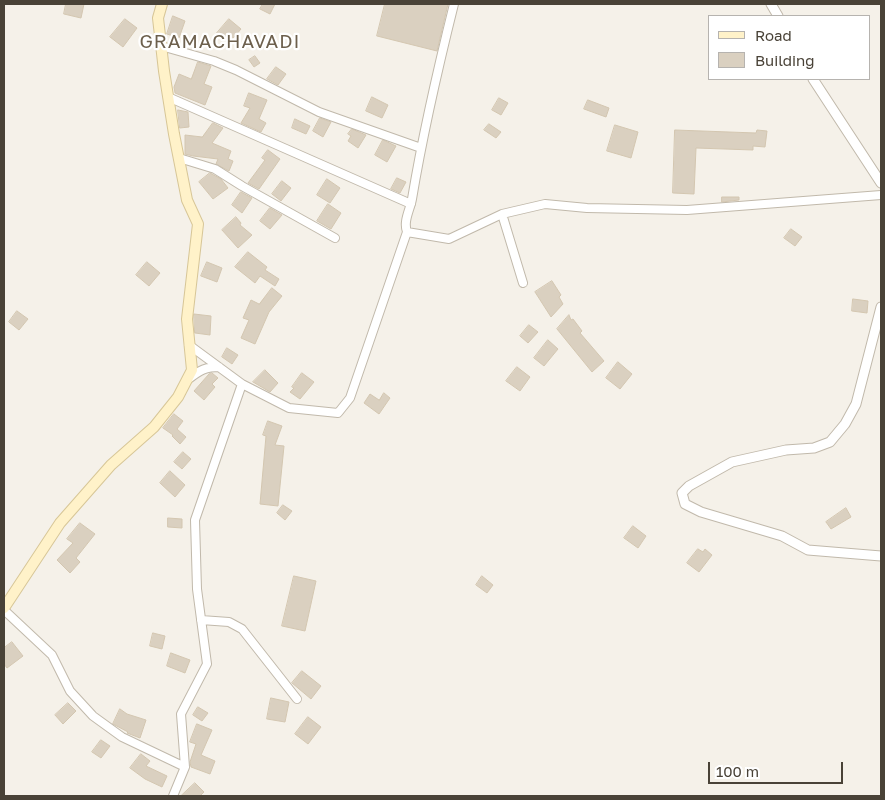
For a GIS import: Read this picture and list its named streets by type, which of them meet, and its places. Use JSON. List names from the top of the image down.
{
  "districts": ["GRAMACHAVADI"],
  "legend": ["Road", "Building"],
  "scale_bar": "100 m"
}
